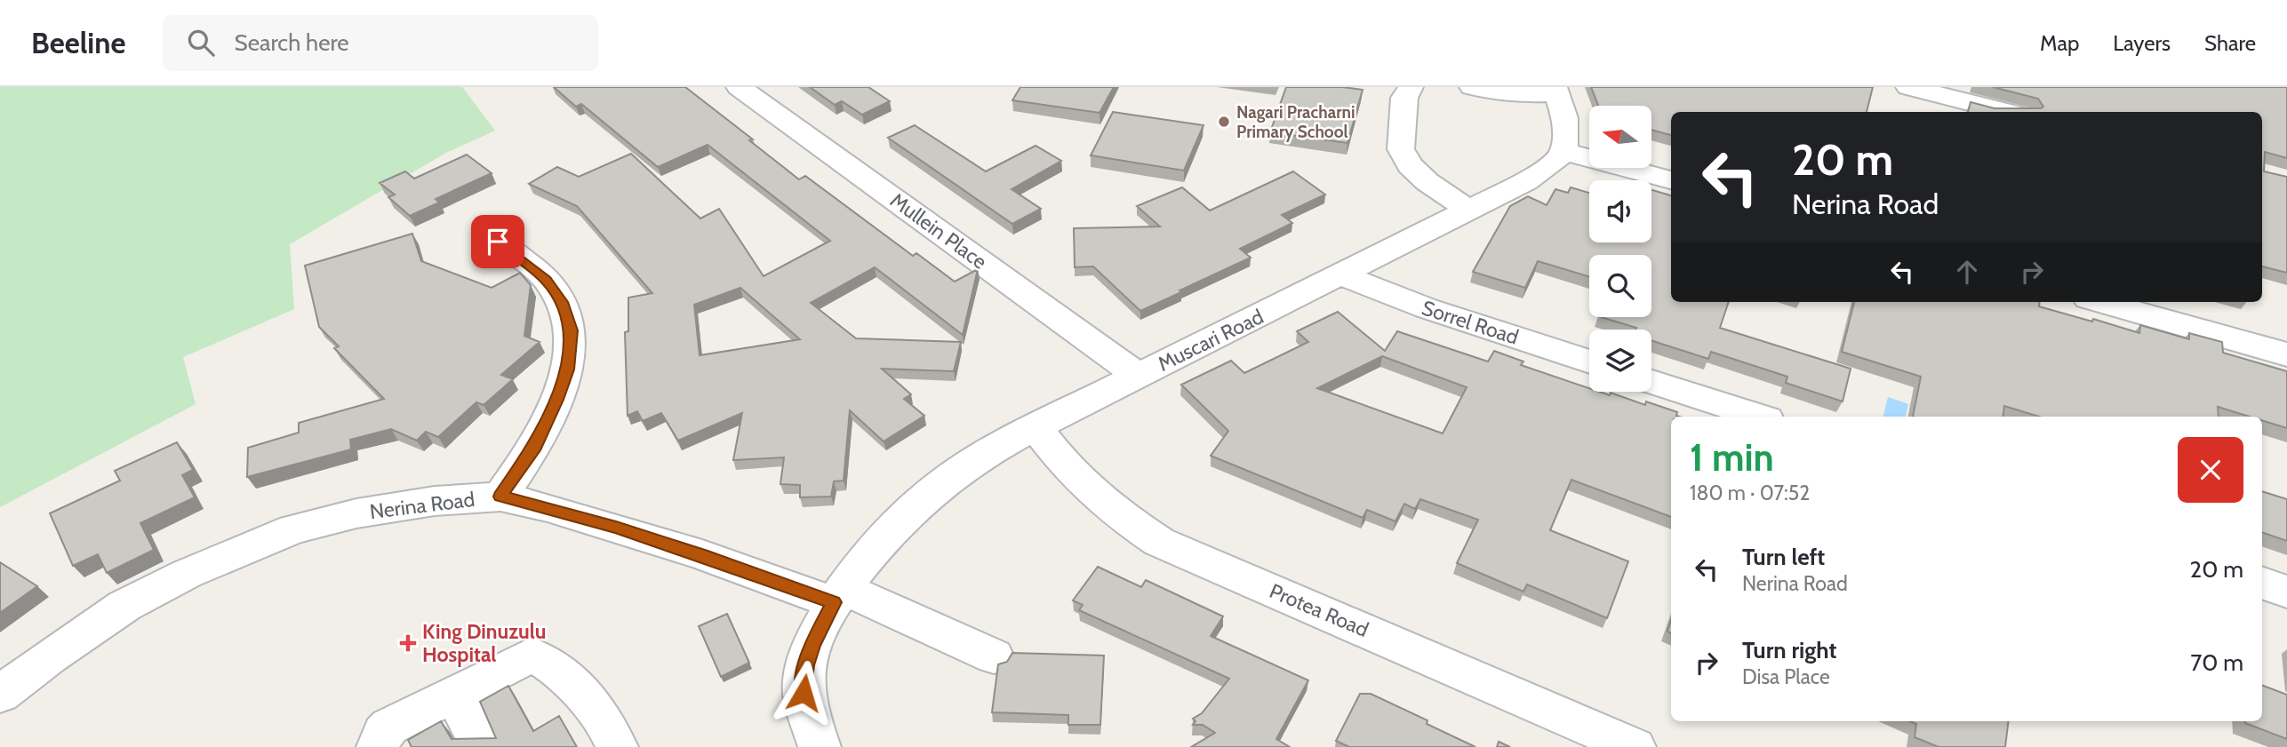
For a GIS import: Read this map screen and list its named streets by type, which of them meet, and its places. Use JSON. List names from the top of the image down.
{
  "streets": {
    "street": [
      "Mullein Place",
      "Sorrel Road",
      "Muscari Road",
      "Nerina Road",
      "Protea Road"
    ]
  },
  "crossings": [
    ["Mullein Place", "Muscari Road"],
    ["Sorrel Road", "Muscari Road"],
    ["Muscari Road", "Nerina Road"],
    ["Muscari Road", "Protea Road"]
  ],
  "places": {
    "other": ["Nagari Pracharni Primary School"],
    "health": ["King Dinuzulu Hospital"]
  },
  "north": "left",
  "page": {
    "header": "Beeline",
    "search": "Search here",
    "nav": ["Map", "Layers", "Share"],
    "turn": ["20 m", "Nerina Road"],
    "heading": ["1 min", "180 m · 07:52"],
    "list": [
      {
        "name": "Turn left",
        "note": "Nerina Road",
        "value": "20 m"
      },
      {
        "name": "Turn right",
        "note": "Disa Place",
        "value": "70 m"
      }
    ]
  }
}
